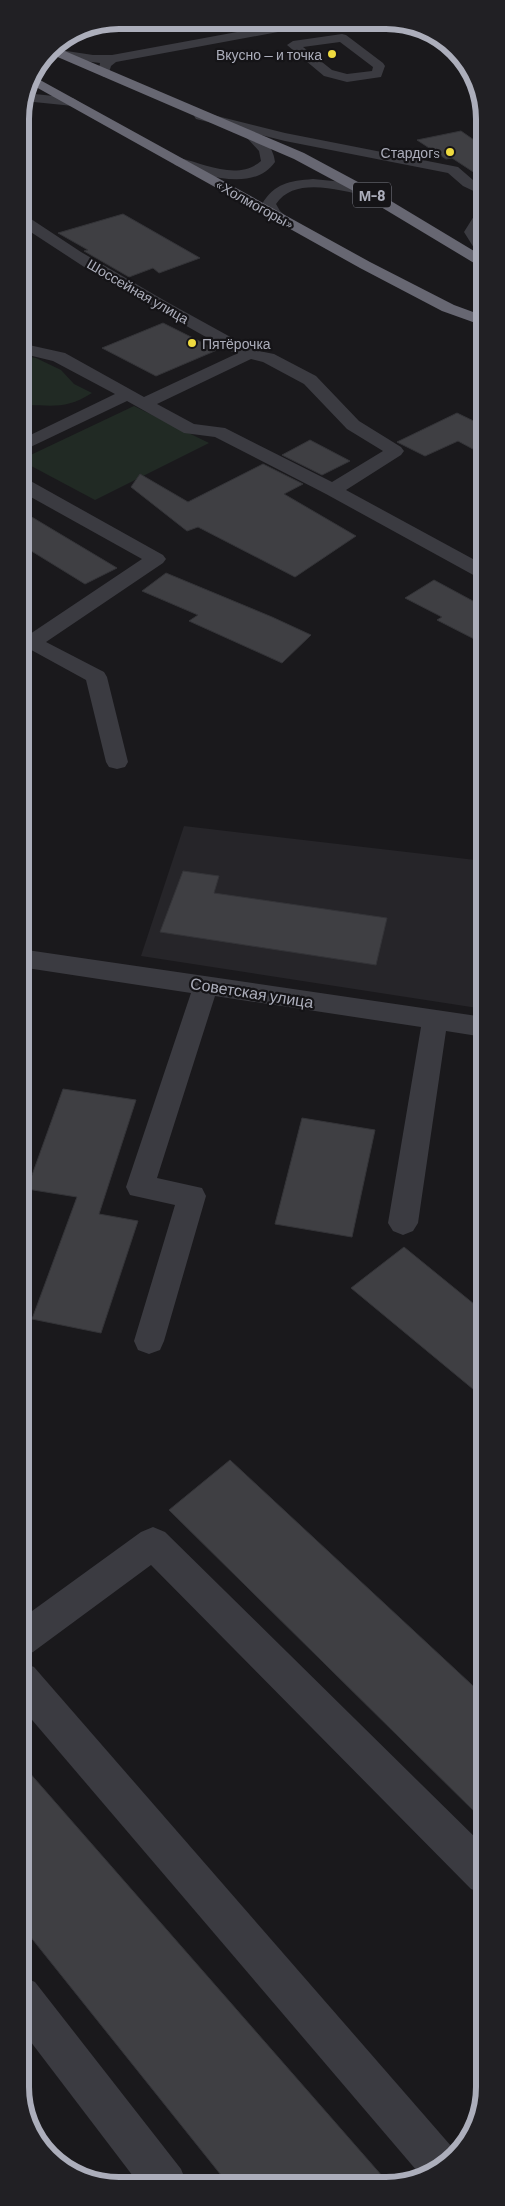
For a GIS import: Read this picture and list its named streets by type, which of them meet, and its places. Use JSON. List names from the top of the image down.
{
  "streets": {
    "highway": ["М-8", "«Холмогоры»"],
    "street": ["Шоссейная улица", "Советская улица"]
  },
  "places": ["Вкусно — и точка", "Стардогs", "Пятёрочка"]
}
